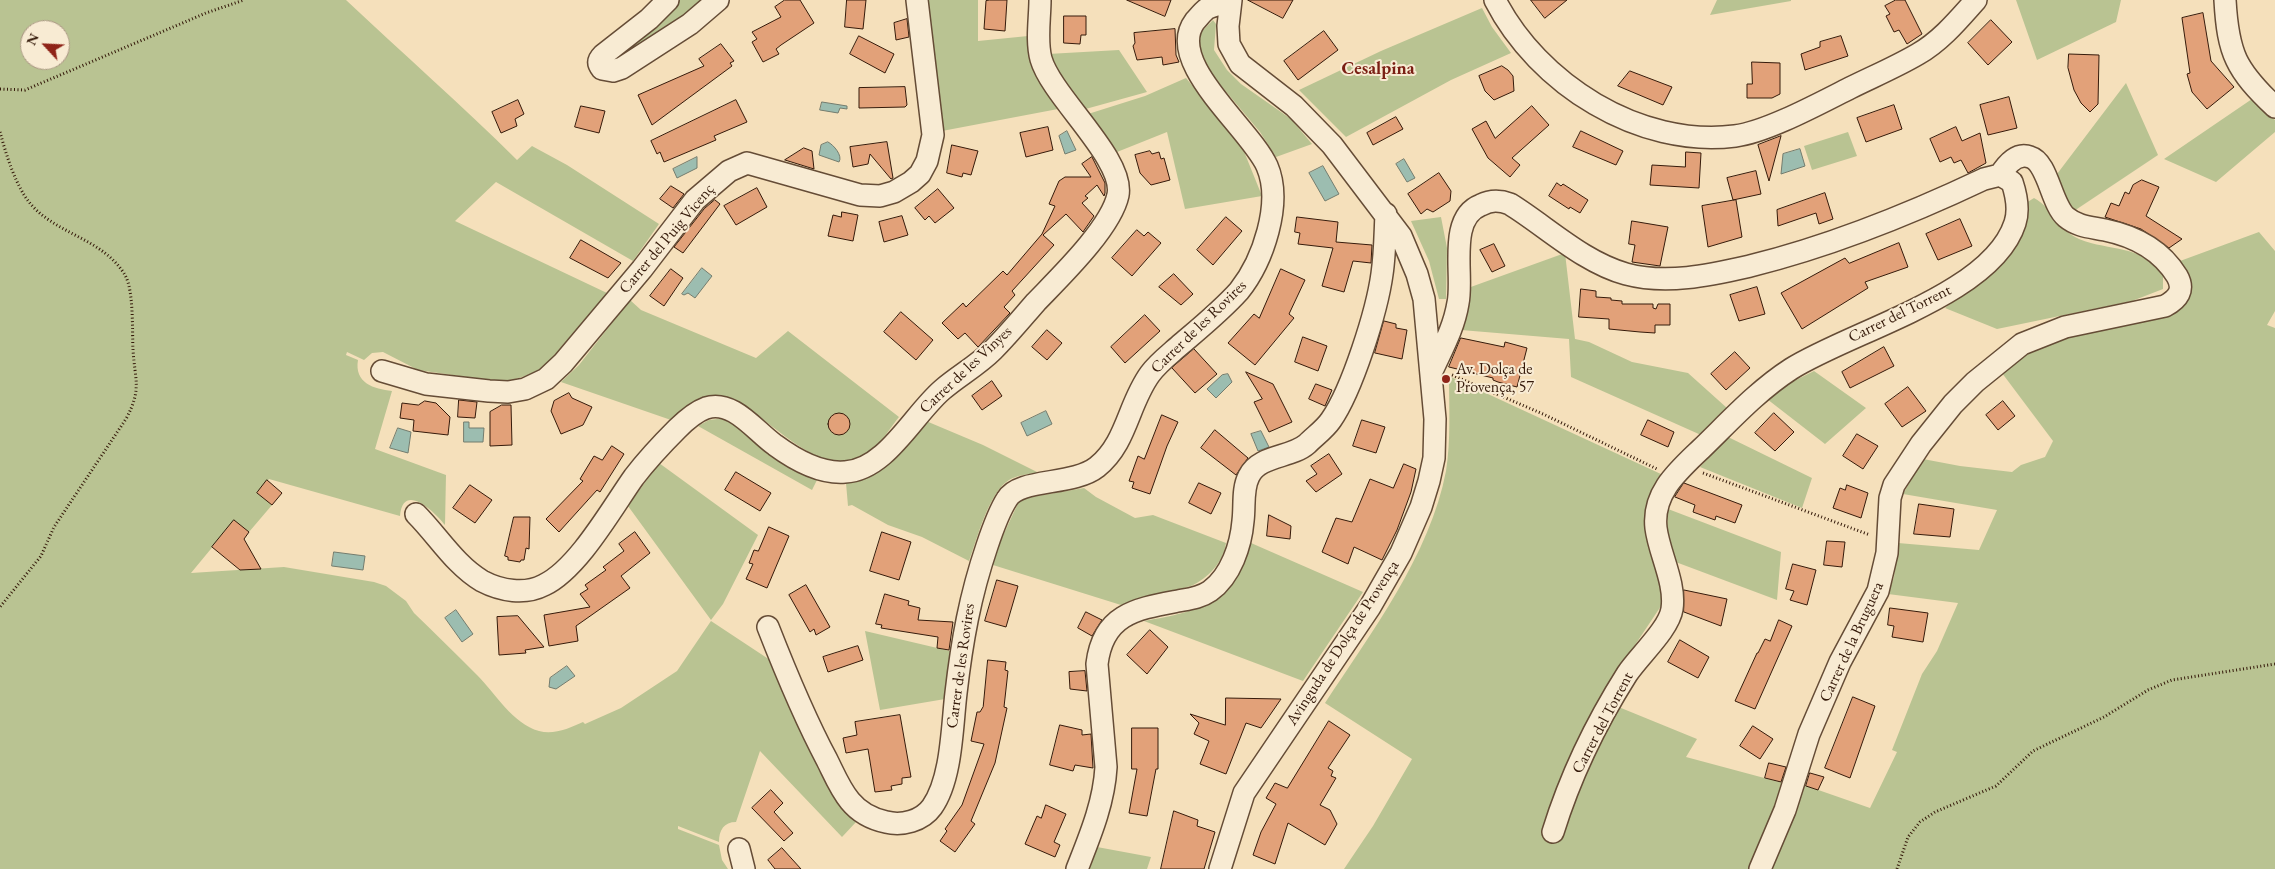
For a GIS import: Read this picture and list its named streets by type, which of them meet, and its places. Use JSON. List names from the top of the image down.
{
  "streets": {
    "street": [
      "Carrer del Puig Vicenç",
      "Carrer del Torrent",
      "Carrer de les Rovires",
      "Carrer de les Vinyes",
      "Carrer de la Bruguera",
      "Avinguda de Dolça de Provença"
    ]
  },
  "crossings": [
    ["Carrer del Torrent", "Carrer de la Bruguera"],
    ["Carrer de les Rovires", "Avinguda de Dolça de Provença"]
  ],
  "districts": ["Cesalpina"],
  "places": ["Av. Dolça de Provença, 57"],
  "north": "top left"
}
